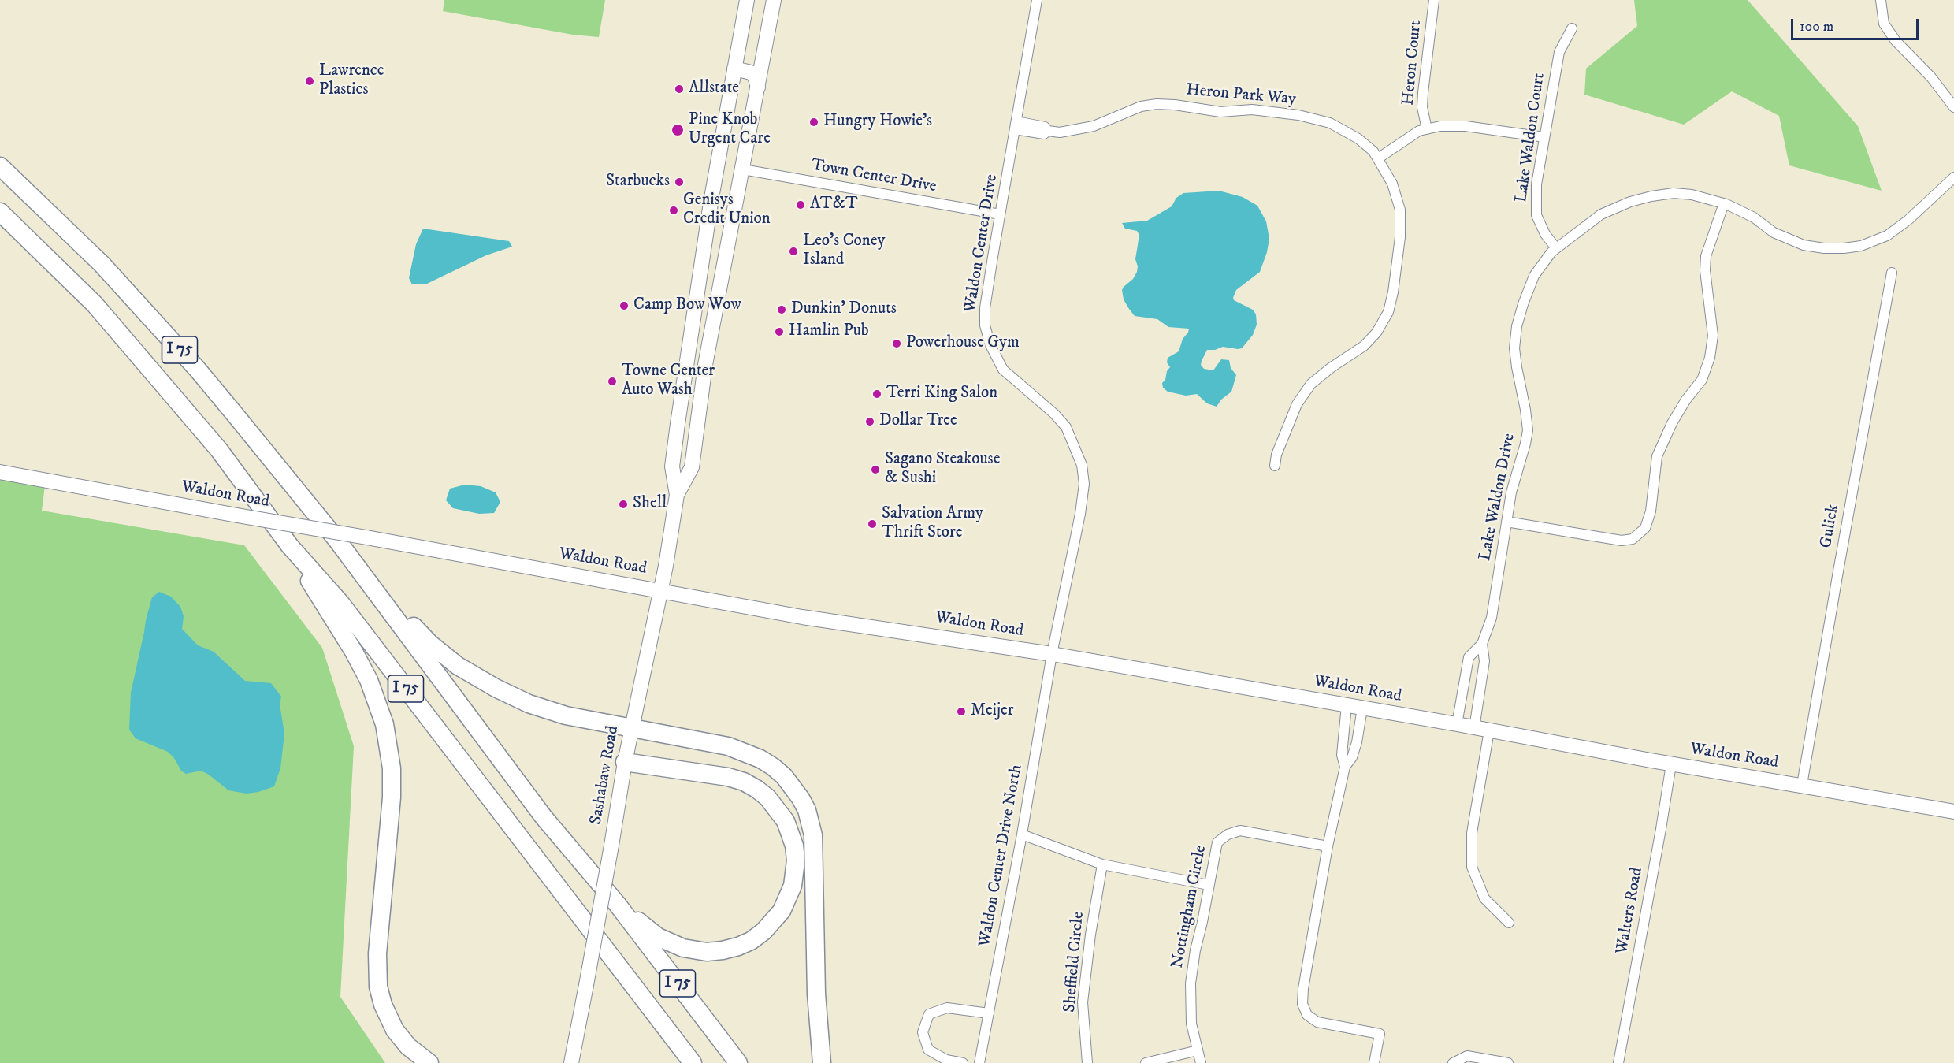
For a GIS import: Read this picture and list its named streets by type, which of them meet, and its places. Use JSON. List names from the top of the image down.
{
  "streets": {
    "highway": ["I 75"],
    "street": [
      "Heron Court",
      "Heron Park Way",
      "Lake Waldon Court",
      "Town Center Drive",
      "Waldon Center Drive",
      "Waldon Road",
      "Lake Waldon Drive",
      "Gulick",
      "Sashabaw Road",
      "Waldon Center Drive North",
      "Nottingham Circle",
      "Walters Road",
      "Sheffield Circle"
    ]
  },
  "crossings": [
    ["Heron Park Way", "Waldon Center Drive"],
    ["Lake Waldon Court", "Lake Waldon Drive"],
    ["Town Center Drive", "Waldon Center Drive"],
    ["Town Center Drive", "Sashabaw Road"],
    ["Waldon Center Drive", "Waldon Road"],
    ["Waldon Center Drive", "Waldon Center Drive North"],
    ["Waldon Road", "Lake Waldon Drive"],
    ["Waldon Road", "Gulick"],
    ["Waldon Road", "Sashabaw Road"],
    ["Waldon Road", "Waldon Center Drive North"],
    ["Waldon Road", "Walters Road"]
  ],
  "places": [
    "Lawrence Plastics",
    "Allstate",
    "Hungry Howie's",
    "Pine Knob Urgent Care",
    "Starbucks",
    "AT&T",
    "Genisys Credit Union",
    "Leo's Coney Island",
    "Camp Bow Wow",
    "Dunkin' Donuts",
    "Hamlin Pub",
    "Powerhouse Gym",
    "Towne Center Auto Wash",
    "Terri King Salon",
    "Dollar Tree",
    "Sagano Steakouse & Sushi",
    "Shell",
    "Salvation Army Thrift Store",
    "Meijer"
  ],
  "scale_bar": "100 m"
}
